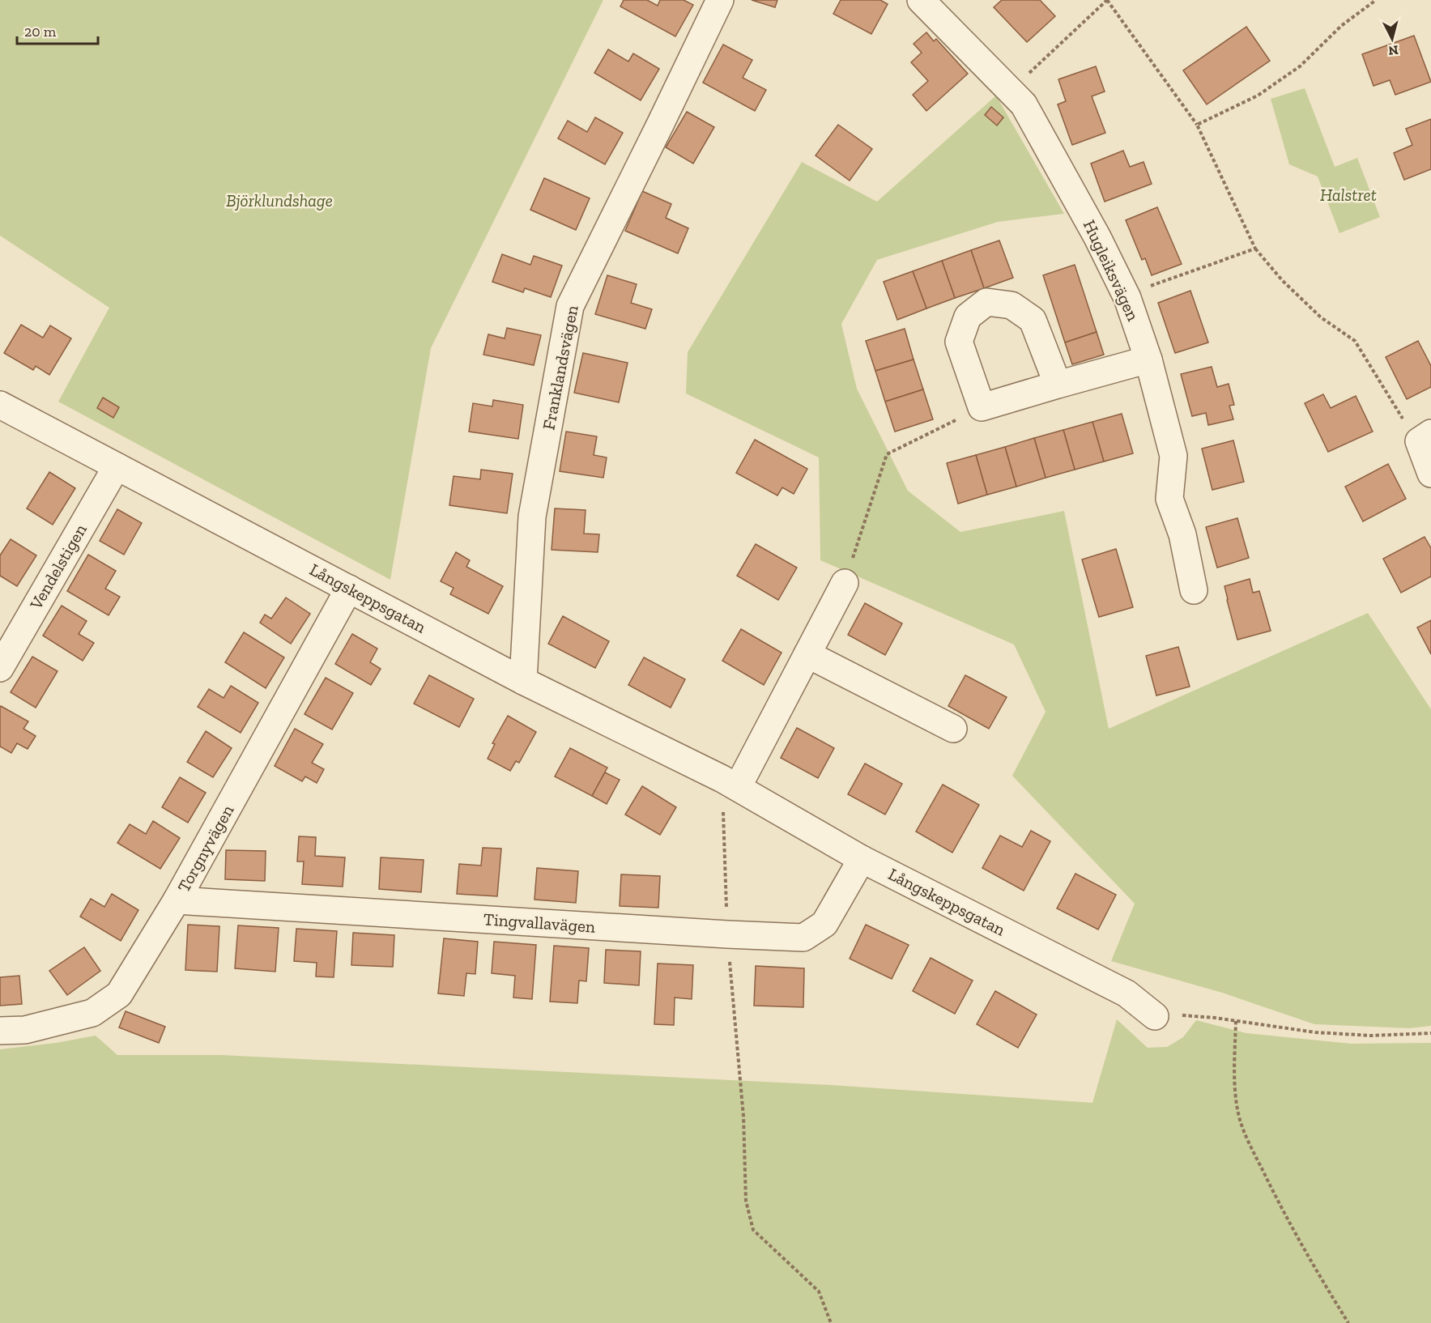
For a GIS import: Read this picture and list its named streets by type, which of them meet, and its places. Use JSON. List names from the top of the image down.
{
  "streets": {
    "street": [
      "Hugleiksvägen",
      "Franklandsvägen",
      "Vendelstigen",
      "Långskeppsgatan",
      "Torgnyvägen",
      "Tingvallavägen"
    ]
  },
  "crossings": [
    ["Franklandsvägen", "Långskeppsgatan"],
    ["Vendelstigen", "Långskeppsgatan"],
    ["Långskeppsgatan", "Torgnyvägen"],
    ["Långskeppsgatan", "Tingvallavägen"],
    ["Torgnyvägen", "Tingvallavägen"]
  ],
  "parks": ["Halstret", "Björklundshage"],
  "scale_bar": "20 m",
  "north": "bottom"
}
